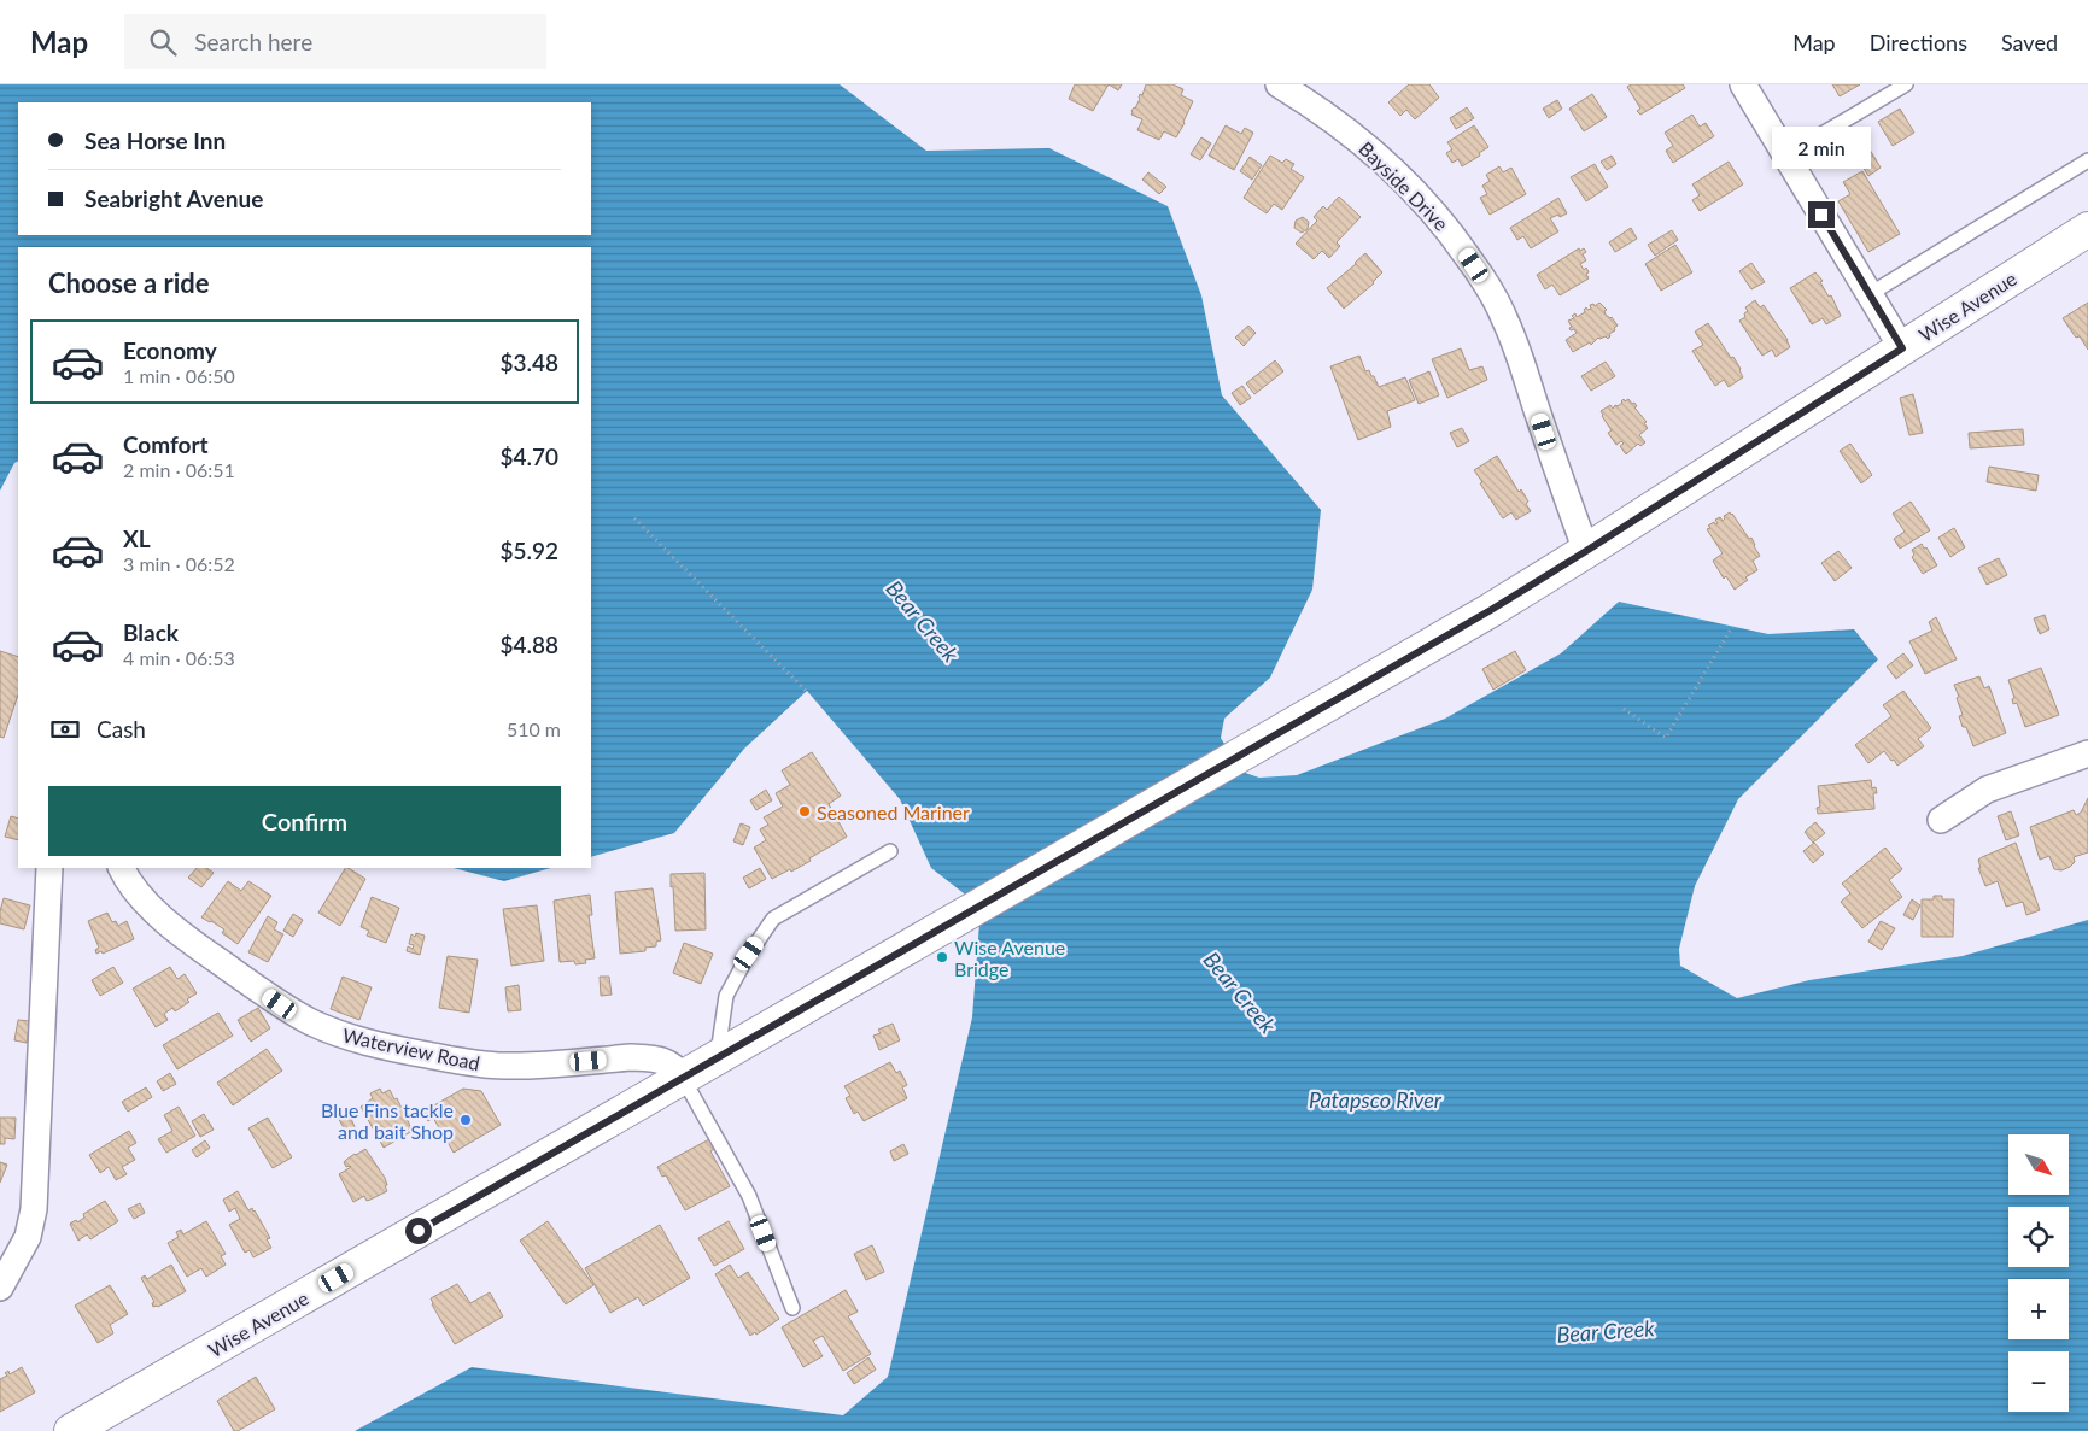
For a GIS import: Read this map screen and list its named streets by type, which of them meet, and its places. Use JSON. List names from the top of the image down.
{
  "streets": {
    "main road": ["Wise Avenue"],
    "street": ["Bayside Drive", "Waterview Road"]
  },
  "crossings": [
    ["Bayside Drive", "Wise Avenue"],
    ["Wise Avenue", "Waterview Road"]
  ],
  "water": ["Bear Creek", "Patapsco River"],
  "places": ["Seasoned Mariner", "Wise Avenue Bridge", "Blue Fins tackle and bait Shop"],
  "north": "bottom right",
  "page": {
    "header": "Map",
    "search": "Search here",
    "nav": ["Map", "Directions", "Saved"],
    "banner": ["Sea Horse Inn", "Seabright Avenue"],
    "bubble": "2 min",
    "heading": "Choose a ride",
    "list": [
      {
        "name": "Economy",
        "note": "1 min · 06:50",
        "value": "$3.48"
      },
      {
        "name": "Comfort",
        "note": "2 min · 06:51",
        "value": "$4.70"
      },
      {
        "name": "XL",
        "note": "3 min · 06:52",
        "value": "$5.92"
      },
      {
        "name": "Black",
        "note": "4 min · 06:53",
        "value": "$4.88"
      }
    ],
    "pay": ["Cash", "510 m"],
    "buttons": "Confirm",
    "map_buttons": ["+", "−"]
  }
}
